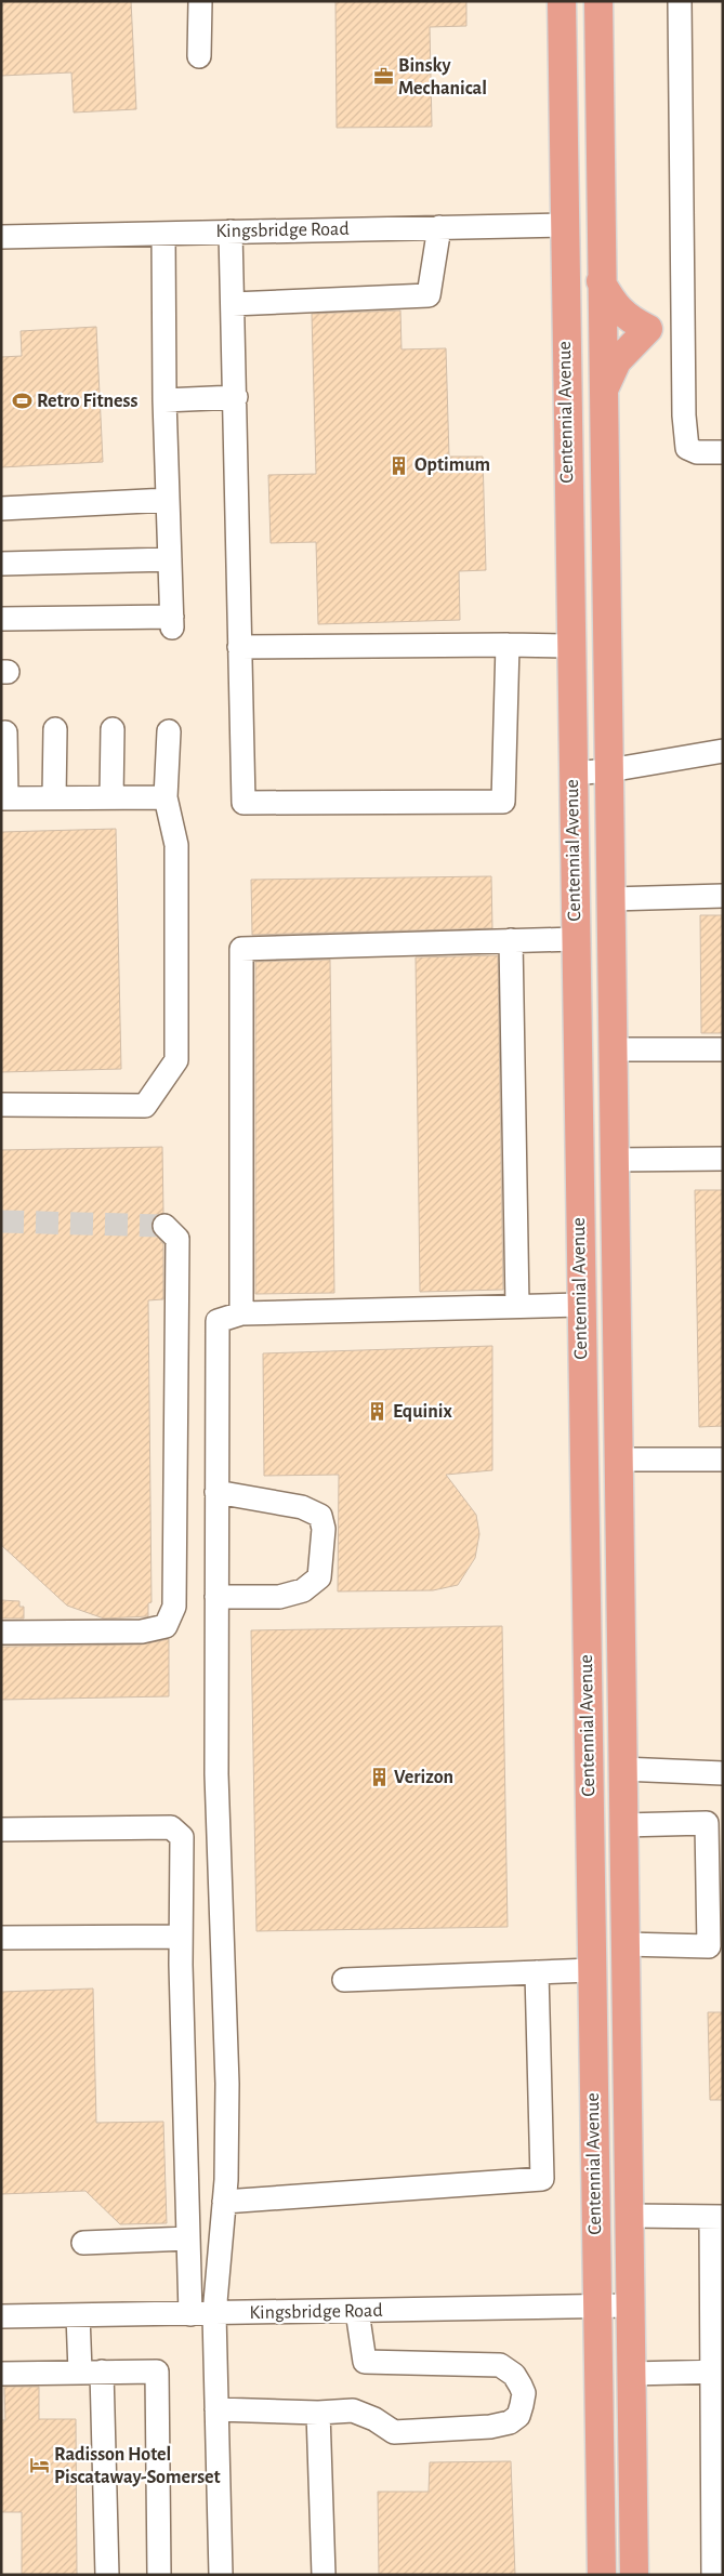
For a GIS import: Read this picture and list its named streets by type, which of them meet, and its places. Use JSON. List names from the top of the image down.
{
  "streets": {
    "main road": ["Centennial Avenue"],
    "street": ["Kingsbridge Road"]
  },
  "crossings": [
    ["Kingsbridge Road", "Centennial Avenue"]
  ],
  "places": {
    "office": ["Binsky Mechanical"],
    "sports": ["Retro Fitness"],
    "building": ["Optimum", "Equinix", "Verizon"],
    "hotel": ["Radisson Hotel Piscataway-Somerset"]
  }
}
